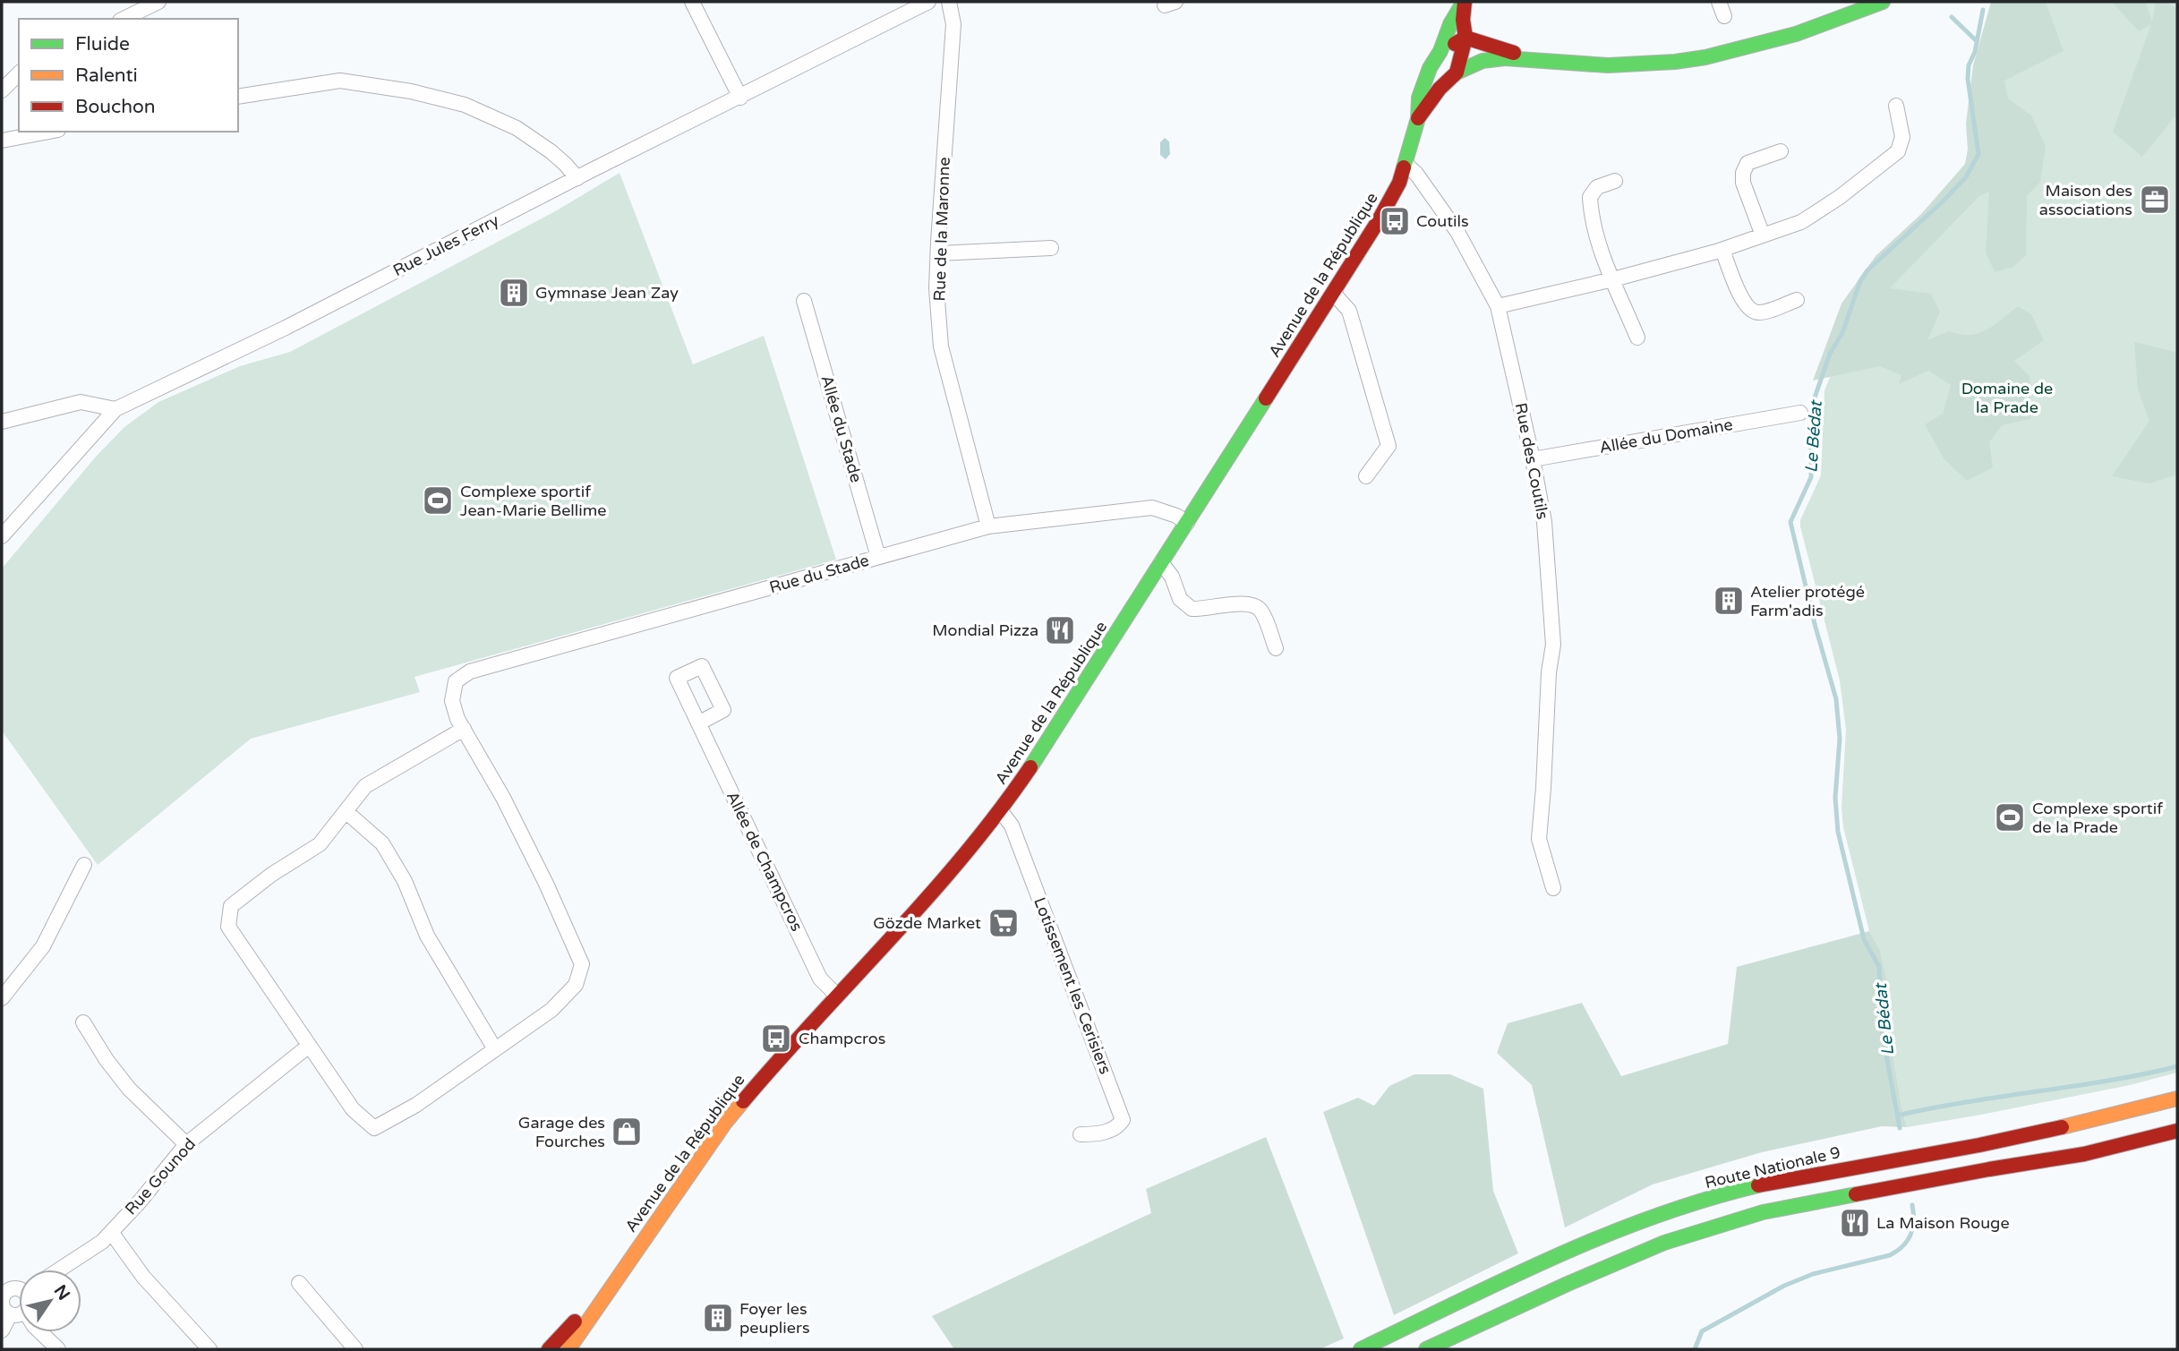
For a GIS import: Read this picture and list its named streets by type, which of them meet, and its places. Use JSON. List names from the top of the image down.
{
  "streets": {
    "main road": ["Avenue de la République", "Route Nationale 9"],
    "street": [
      "Rue de la Maronne",
      "Rue Jules Ferry",
      "Allée du Stade",
      "Allée du Domaine",
      "Rue des Coutils",
      "Rue du Stade",
      "Allée de Champcros",
      "Lotissement les Cerisiers",
      "Rue Gounod"
    ]
  },
  "crossings": [
    ["Rue de la Maronne", "Rue du Stade"],
    ["Avenue de la République", "Rue des Coutils"],
    ["Avenue de la République", "Rue du Stade"],
    ["Avenue de la République", "Allée de Champcros"],
    ["Avenue de la République", "Lotissement les Cerisiers"],
    ["Allée du Stade", "Rue du Stade"],
    ["Allée du Domaine", "Rue des Coutils"]
  ],
  "water": ["Le Bédat"],
  "parks": ["Domaine de la Prade"],
  "places": {
    "office": ["Maison des associations"],
    "bus stop": ["Coutils", "Champcros"],
    "building": ["Gymnase Jean Zay", "Atelier protégé Farm'adis", "Foyer les peupliers"],
    "sports": ["Complexe sportif Jean-Marie Bellime", "Complexe sportif de la Prade"],
    "restaurant": ["Mondial Pizza", "La Maison Rouge"],
    "supermarket": ["Gözde Market"],
    "shop": ["Garage des Fourches"]
  },
  "legend": ["Fluide", "Ralenti", "Bouchon"],
  "north": "top right"
}
